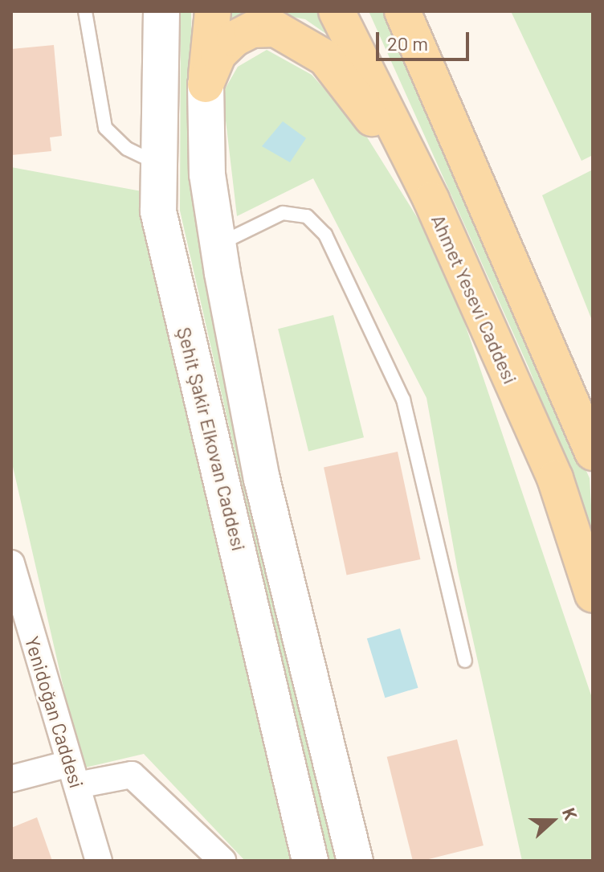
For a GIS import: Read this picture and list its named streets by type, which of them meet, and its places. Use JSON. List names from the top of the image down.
{
  "streets": {
    "main road": ["Ahmet Yesevi Caddesi"],
    "street": ["Şehit Şakir Elkovan Caddesi", "Yenidoğan Caddesi"]
  },
  "scale_bar": "20 m",
  "north": "right"
}
